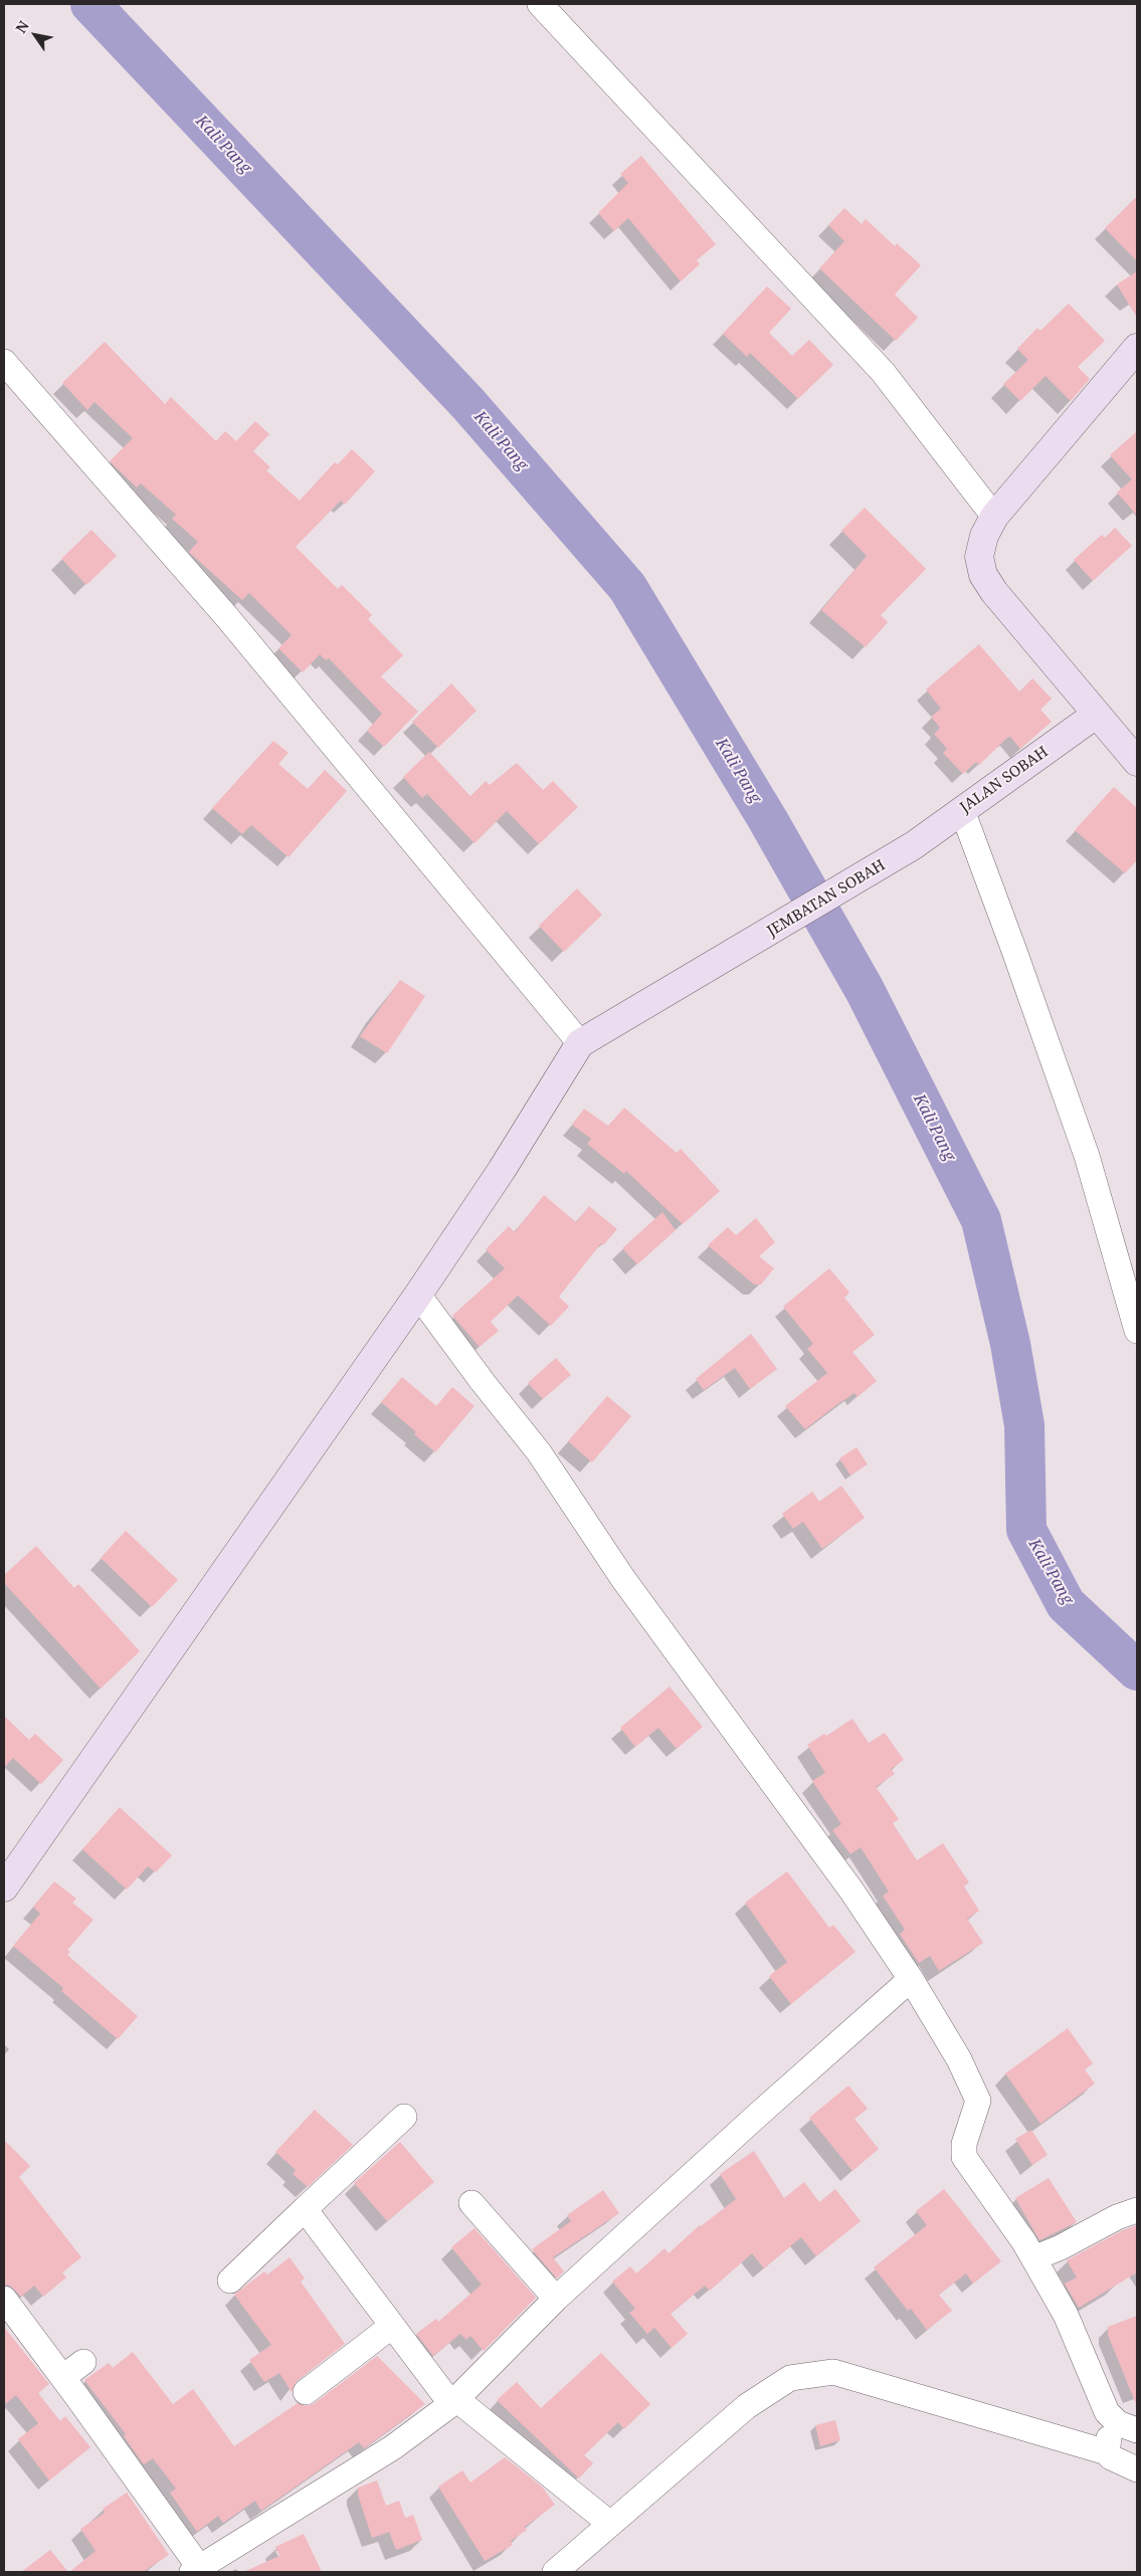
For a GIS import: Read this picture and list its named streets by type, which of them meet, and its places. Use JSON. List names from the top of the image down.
{
  "streets": {
    "street": ["JALAN SOBAH", "JEMBATAN SOBAH"]
  },
  "crossings": [
    ["JALAN SOBAH", "JEMBATAN SOBAH"]
  ],
  "water": ["Kali Pang"],
  "north": "top left"
}
